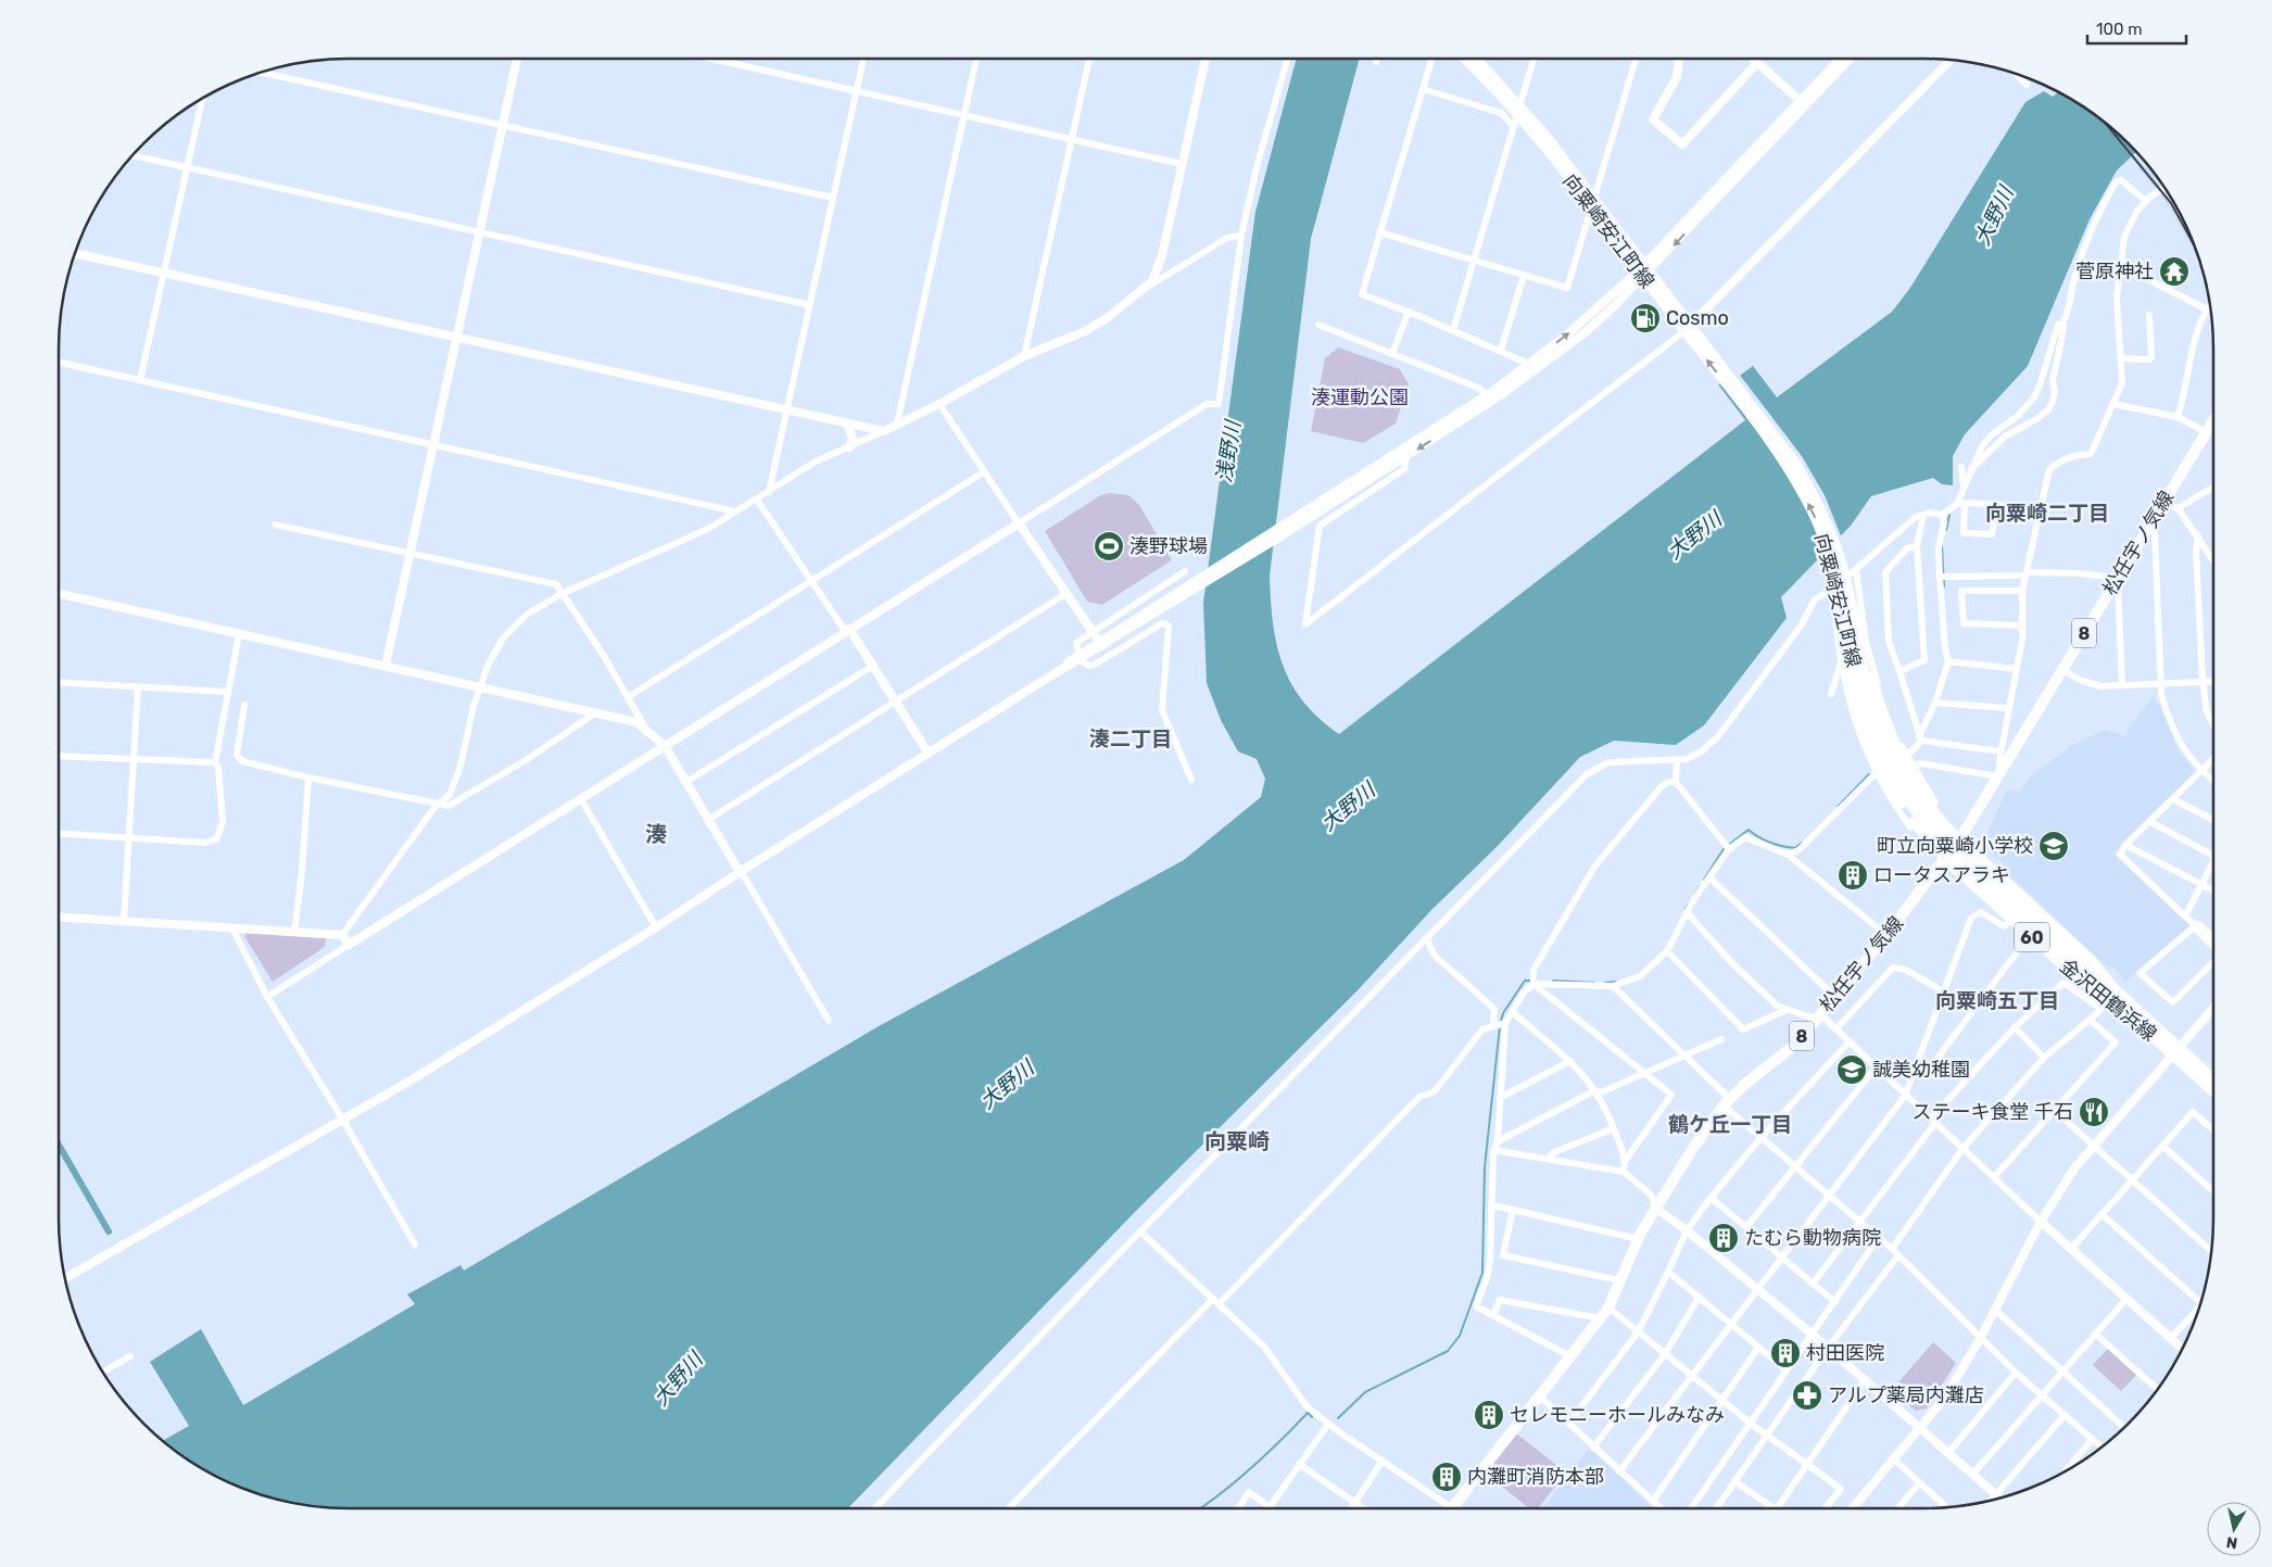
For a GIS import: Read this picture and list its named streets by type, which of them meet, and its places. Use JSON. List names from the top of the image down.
{
  "streets": {
    "main road": [
      "向粟崎安江町線",
      "松任宇ノ気線",
      "8",
      "60",
      "金沢田鶴浜線"
    ]
  },
  "crossings": [
    ["向粟崎安江町線", "金沢田鶴浜線"],
    ["松任宇ノ気線", "金沢田鶴浜線"]
  ],
  "districts": [
    "向粟崎二丁目",
    "湊二丁目",
    "湊",
    "向粟崎五丁目",
    "鶴ケ丘一丁目",
    "向粟崎"
  ],
  "water": ["大野川", "浅野川"],
  "parks": ["湊運動公園"],
  "places": {
    "temple": ["菅原神社"],
    "fuel station": ["Cosmo"],
    "sports": ["湊野球場"],
    "school or university": ["町立向粟崎小学校", "誠美幼稚園"],
    "building": [
      "ロータスアラキ",
      "たむら動物病院",
      "村田医院",
      "セレモニーホールみなみ",
      "内灘町消防本部"
    ],
    "restaurant": ["ステーキ食堂 千石"],
    "pharmacy": ["アルプ薬局内灘店"]
  },
  "scale_bar": "100 m",
  "north": "bottom"
}
